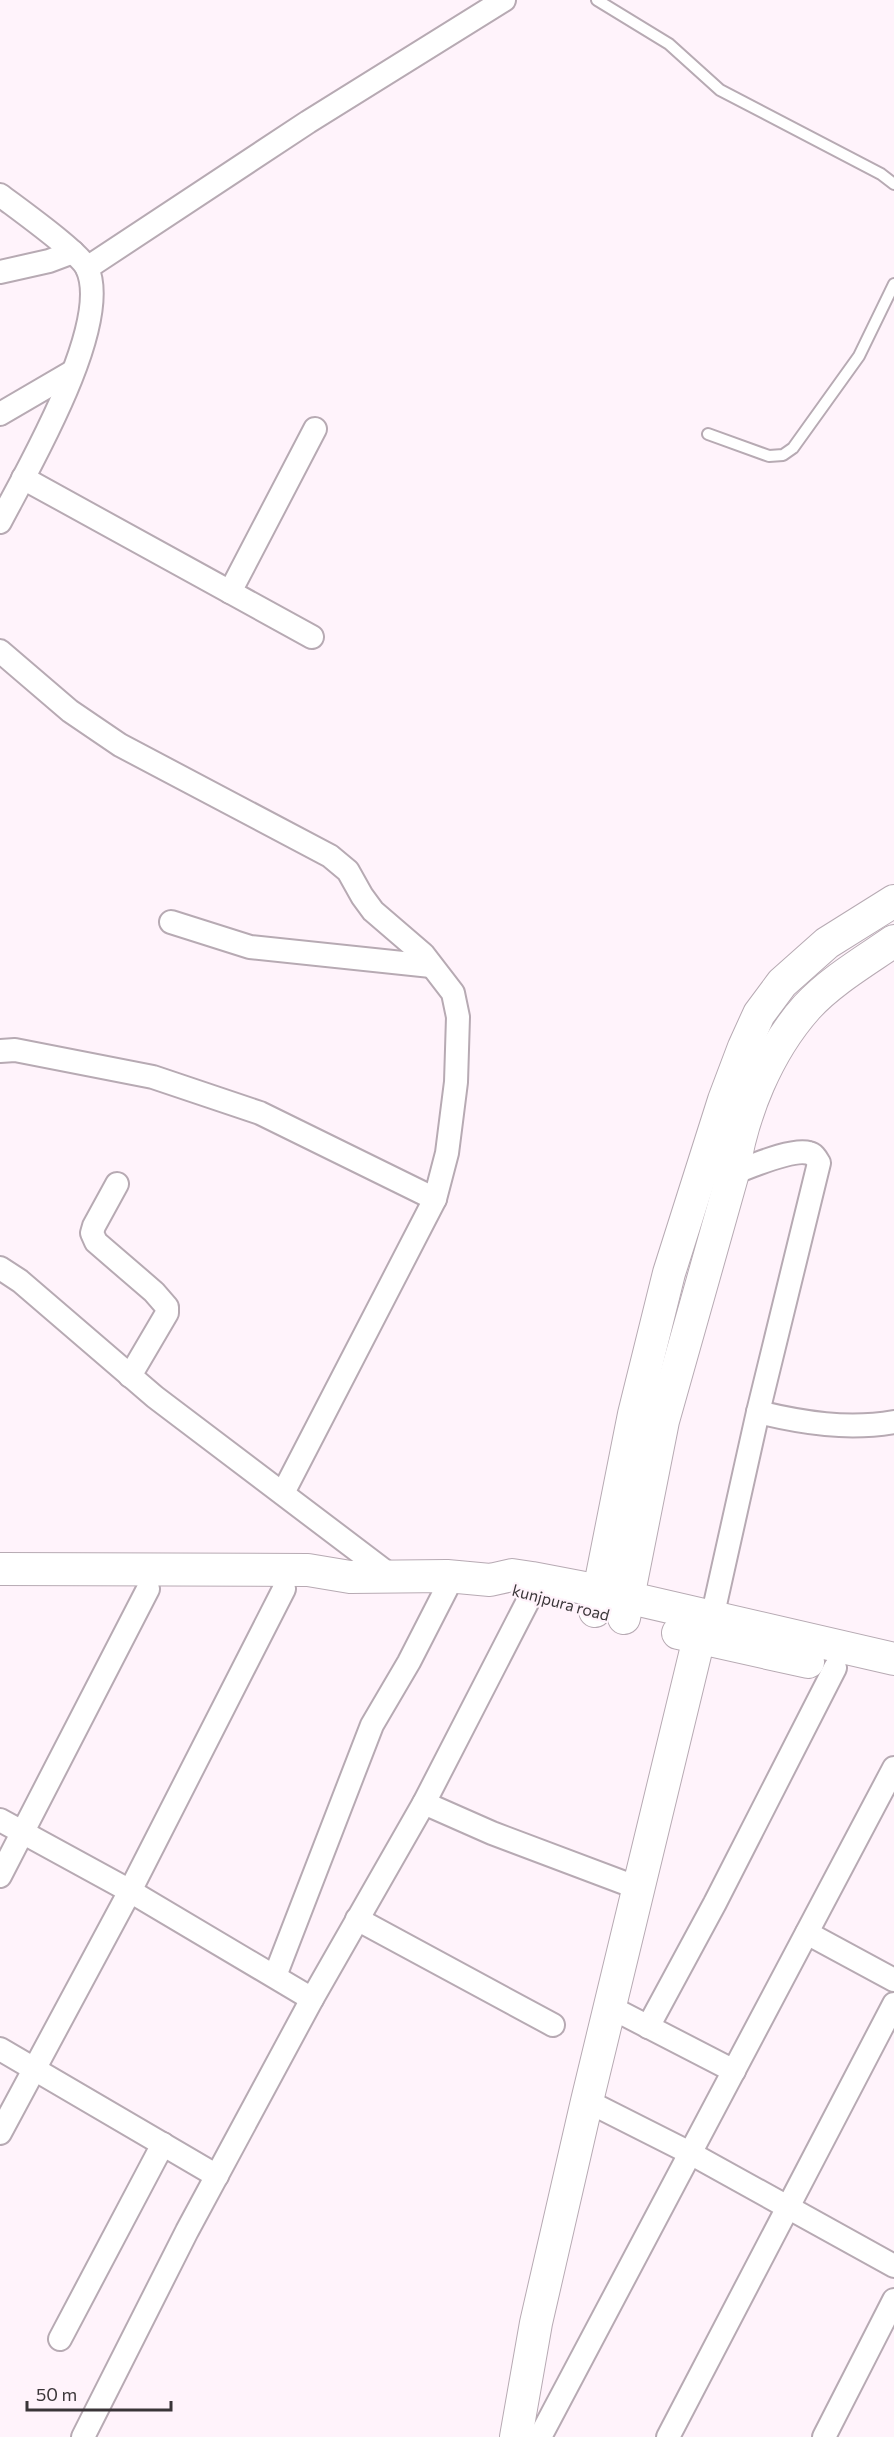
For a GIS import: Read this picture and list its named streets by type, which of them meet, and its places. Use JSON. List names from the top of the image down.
{
  "streets": {
    "street": ["kunjpura road"]
  },
  "scale_bar": "50 m"
}
